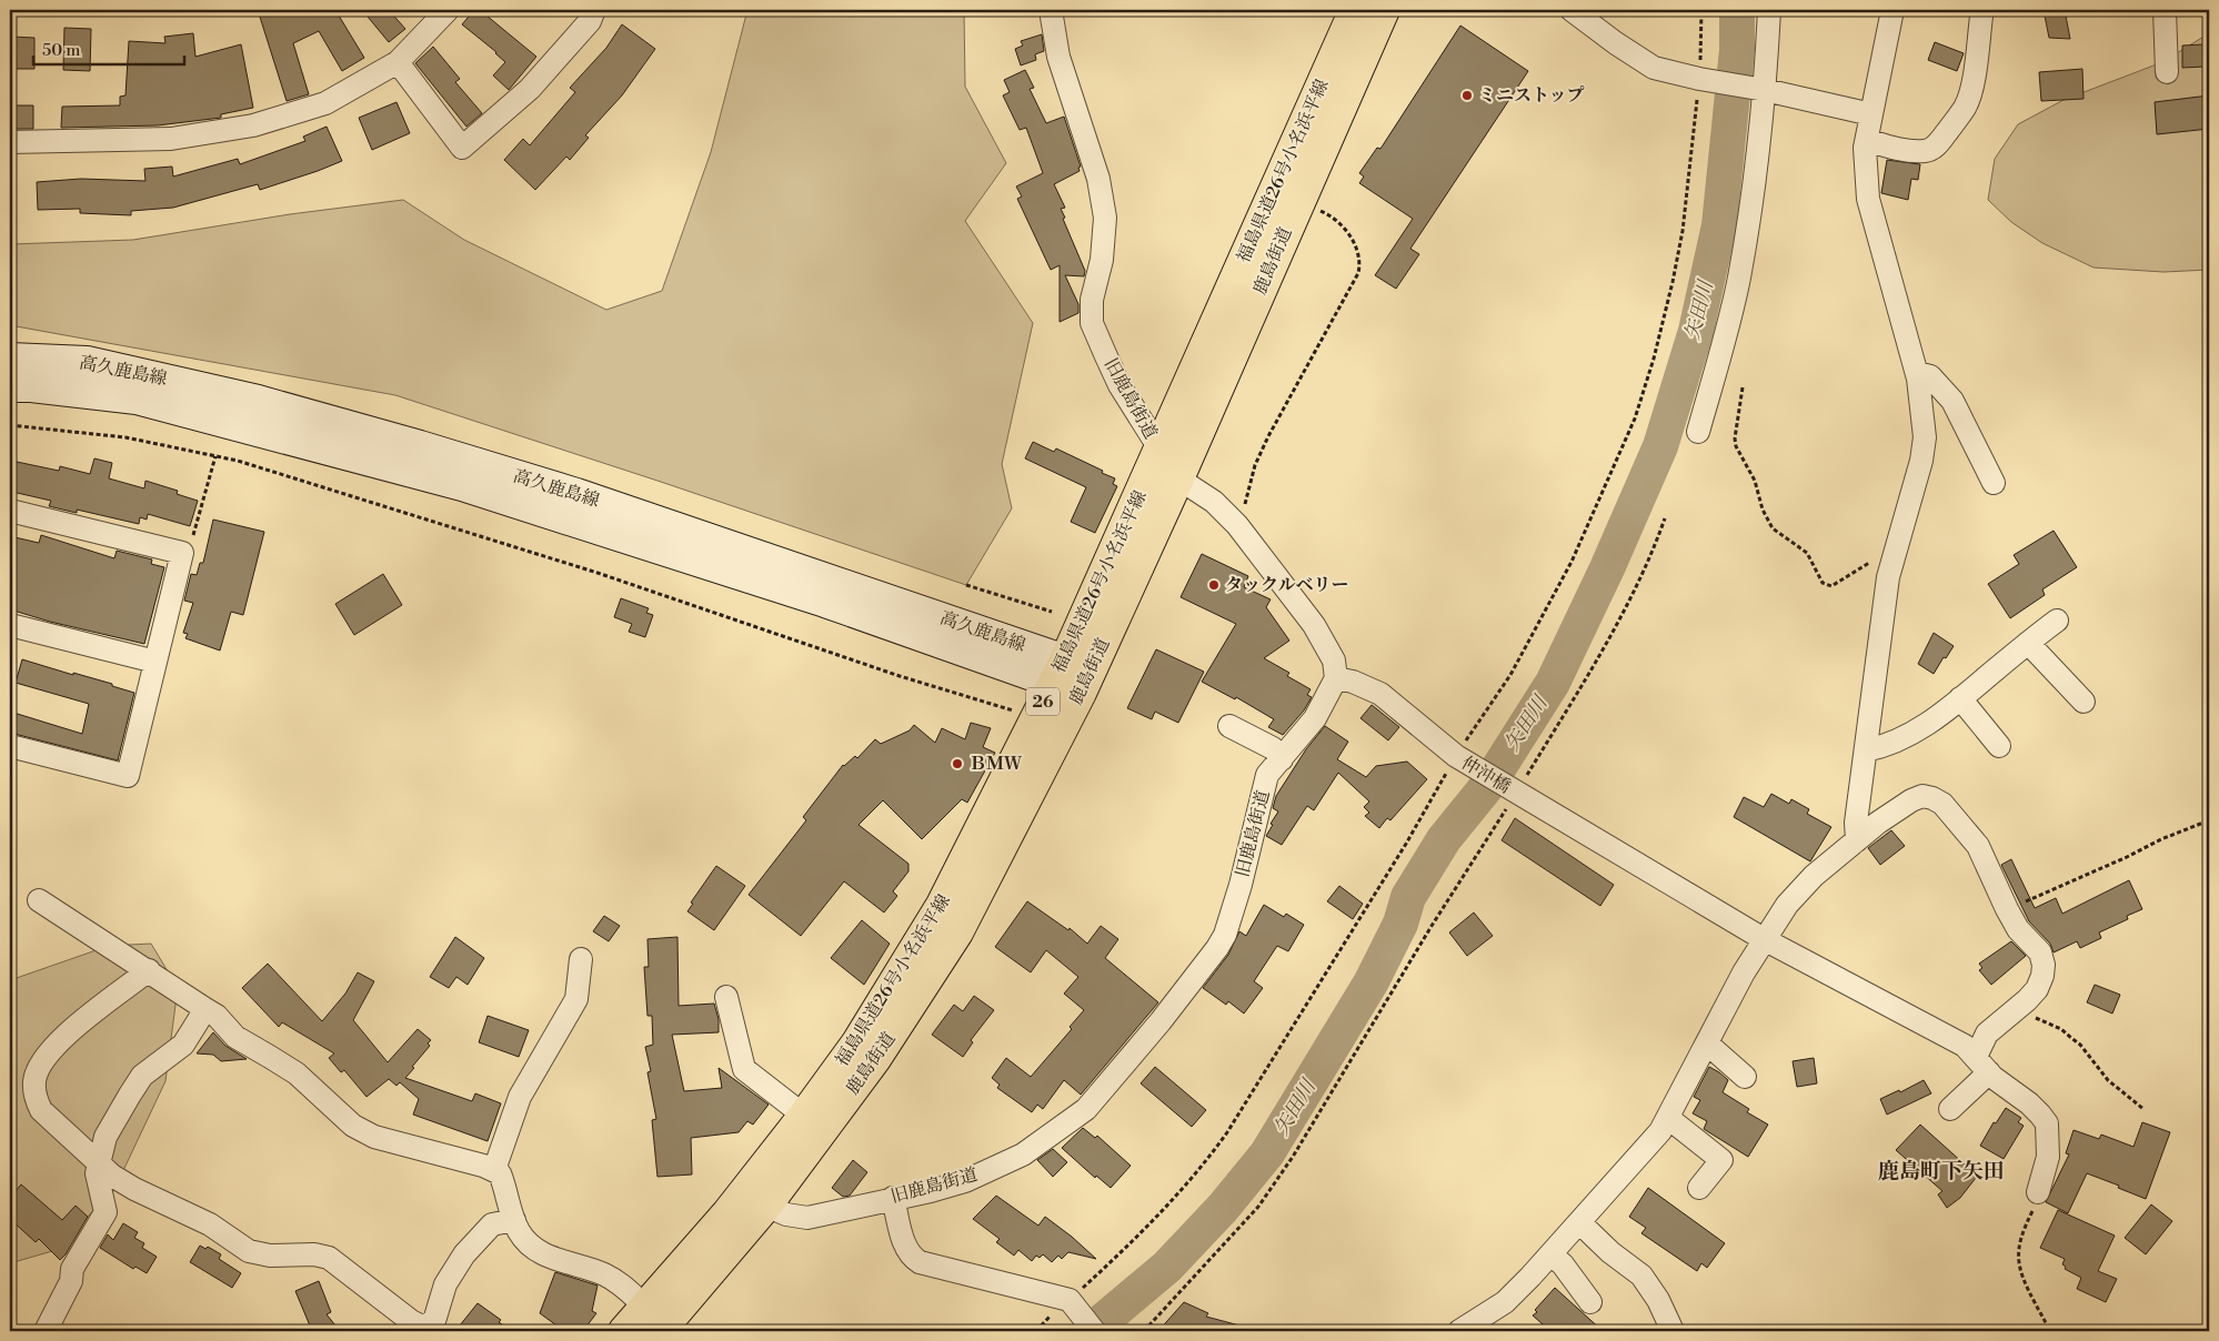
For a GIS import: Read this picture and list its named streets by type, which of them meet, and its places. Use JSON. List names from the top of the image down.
{
  "streets": {
    "main road": [
      "福島県道26号小名浜平線",
      "鹿島街道",
      "高久鹿島線",
      "26"
    ],
    "street": ["旧鹿島街道", "仲沖橋"]
  },
  "crossings": [
    ["福島県道26号小名浜平線", "鹿島街道"],
    ["福島県道26号小名浜平線", "高久鹿島線"],
    ["福島県道26号小名浜平線", "旧鹿島街道"],
    ["鹿島街道", "高久鹿島線"],
    ["鹿島街道", "旧鹿島街道"],
    ["旧鹿島街道", "仲沖橋"]
  ],
  "districts": ["鹿島町下矢田"],
  "water": ["矢田川"],
  "places": ["ミニストップ", "タックルベリー", "ＢＭＷ"],
  "scale_bar": "50 m"
}
